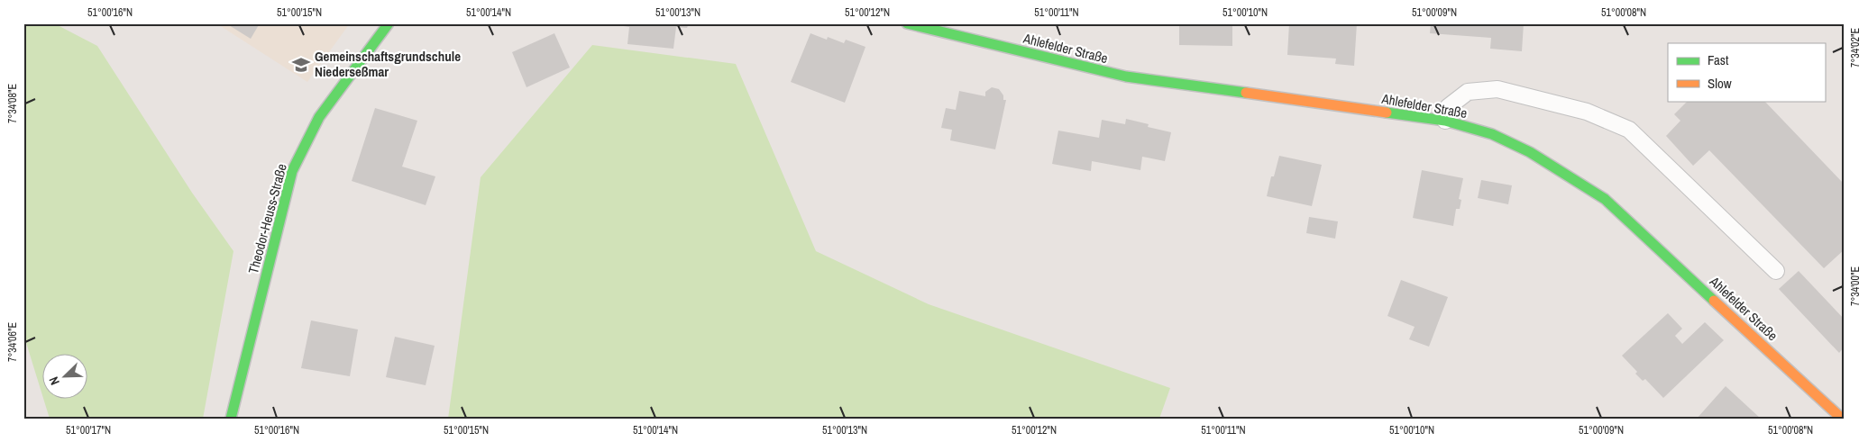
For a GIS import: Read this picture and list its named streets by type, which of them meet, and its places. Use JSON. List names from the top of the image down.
{
  "streets": {
    "street": ["Ahlefelder Straße", "Theodor-Heuss-Straße"]
  },
  "places": {
    "school or university": ["Gemeinschaftsgrundschule Niederseßmar"]
  },
  "legend": ["Fast", "Slow"],
  "north": "bottom left",
  "coordinates": [
    "51°00'16\"N",
    "51°00'15\"N",
    "51°00'14\"N",
    "51°00'13\"N",
    "51°00'12\"N",
    "51°00'11\"N",
    "51°00'10\"N",
    "51°00'09\"N",
    "51°00'08\"N",
    "7°34'02\"E",
    "7°34'08\"E",
    "7°34'00\"E",
    "7°34'06\"E",
    "51°00'17\"N"
  ]
}
